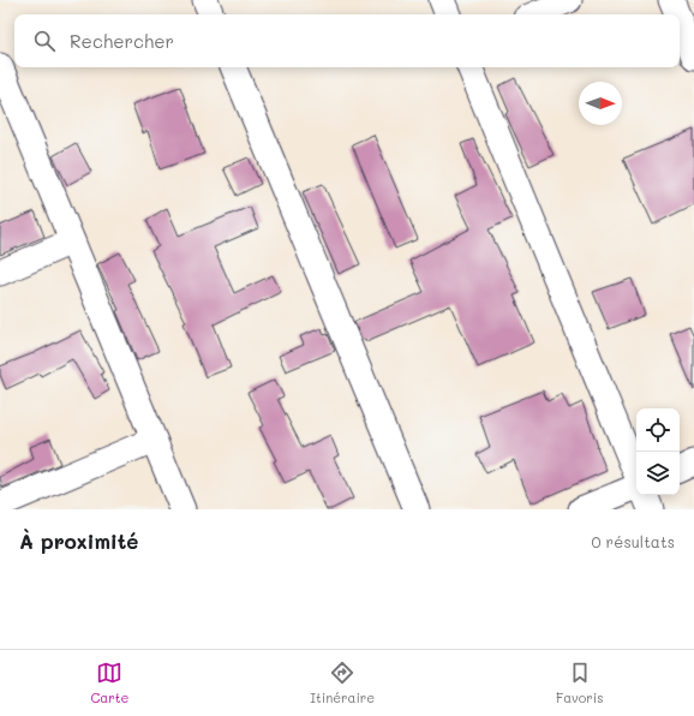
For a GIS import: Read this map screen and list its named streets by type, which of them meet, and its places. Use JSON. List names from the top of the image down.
{
  "north": "right",
  "page": {
    "search": "Rechercher",
    "heading": ["À proximité", "0 résultats"],
    "nav": ["Carte", "Itinéraire", "Favoris"]
  }
}
